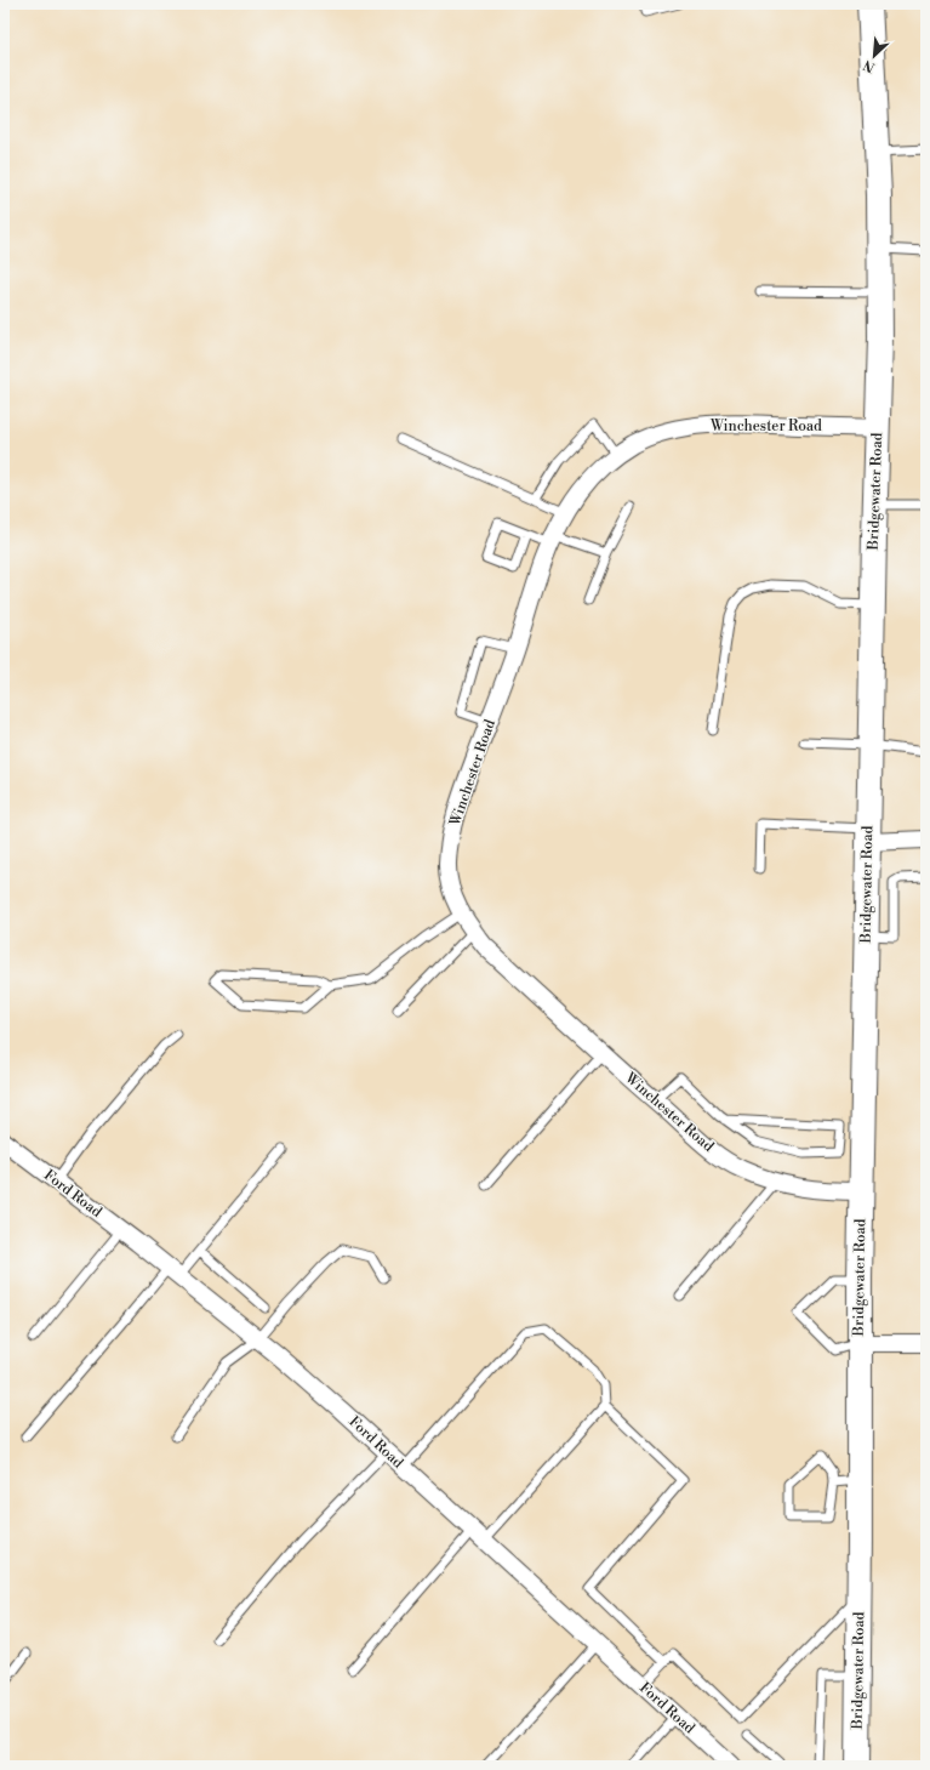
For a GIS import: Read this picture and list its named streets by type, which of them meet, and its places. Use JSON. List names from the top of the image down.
{
  "streets": {
    "main road": ["Bridgewater Road"],
    "street": ["Winchester Road", "Ford Road"]
  },
  "crossings": [
    ["Winchester Road", "Bridgewater Road"]
  ],
  "north": "bottom left"
}
